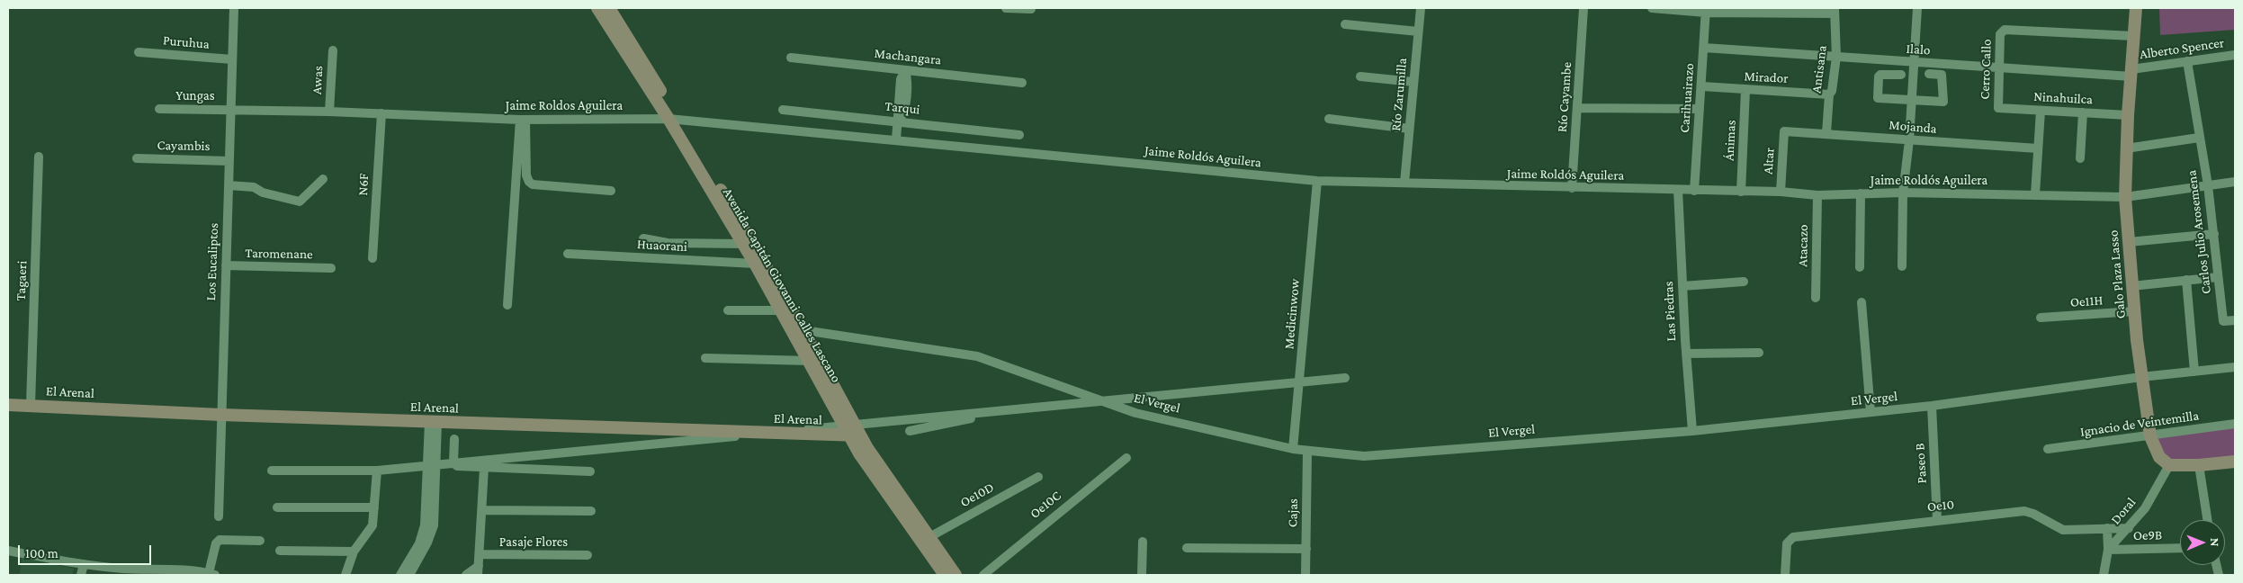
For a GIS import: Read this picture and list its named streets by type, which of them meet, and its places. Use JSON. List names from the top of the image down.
{
  "streets": {
    "street": [
      "Puruhua",
      "Alberto Spencer",
      "Ilalo",
      "Machangara",
      "Antisana",
      "Cerro Callo",
      "Mirador",
      "Awas",
      "Río Zarumilla",
      "Yungas",
      "Río Cayambe",
      "Carihuairazo",
      "Ninahuilca",
      "Jaime Roldos Aguilera",
      "Tarqui",
      "Mojanda",
      "Ánimas",
      "Cayambis",
      "Jaime Roldós Aguilera",
      "Altar",
      "N6F",
      "Carlos Julio Arosemena",
      "Huaorani",
      "Atacazo",
      "Taromenane",
      "Los Eucaliptos",
      "Galo Plaza Lasso",
      "Tagaeri",
      "Avenida Capitán Giovanni Calles Lascano",
      "Oe11H",
      "Las Piedras",
      "Medicinwow",
      "El Arenal",
      "El Vergel",
      "Ignacio de Veintemilla",
      "Paseo B",
      "Oe10D",
      "Oe10C",
      "Oe10",
      "Doral",
      "Cajas",
      "Oe9B",
      "Pasaje Flores"
    ]
  },
  "crossings": [
    ["Puruhua", "Los Eucaliptos"],
    ["Alberto Spencer", "Ilalo"],
    ["Alberto Spencer", "Carlos Julio Arosemena"],
    ["Alberto Spencer", "Galo Plaza Lasso"],
    ["Ilalo", "Antisana"],
    ["Ilalo", "Cerro Callo"],
    ["Ilalo", "Carihuairazo"],
    ["Ilalo", "Galo Plaza Lasso"],
    ["Antisana", "Mirador"],
    ["Antisana", "Mojanda"],
    ["Cerro Callo", "Ninahuilca"],
    ["Cerro Callo", "Galo Plaza Lasso"],
    ["Mirador", "Carihuairazo"],
    ["Mirador", "Ánimas"],
    ["Awas", "Jaime Roldos Aguilera"],
    ["Río Zarumilla", "Jaime Roldós Aguilera"],
    ["Yungas", "Jaime Roldos Aguilera"],
    ["Yungas", "Los Eucaliptos"],
    ["Río Cayambe", "Jaime Roldós Aguilera"],
    ["Carihuairazo", "Jaime Roldós Aguilera"],
    ["Ninahuilca", "Galo Plaza Lasso"],
    ["Jaime Roldos Aguilera", "Jaime Roldós Aguilera"],
    ["Jaime Roldos Aguilera", "N6F"],
    ["Jaime Roldos Aguilera", "Los Eucaliptos"],
    ["Jaime Roldos Aguilera", "Avenida Capitán Giovanni Calles Lascano"],
    ["Mojanda", "Altar"],
    ["Ánimas", "Jaime Roldós Aguilera"],
    ["Cayambis", "Los Eucaliptos"],
    ["Jaime Roldós Aguilera", "Altar"],
    ["Jaime Roldós Aguilera", "Carlos Julio Arosemena"],
    ["Jaime Roldós Aguilera", "Atacazo"],
    ["Jaime Roldós Aguilera", "Galo Plaza Lasso"],
    ["Jaime Roldós Aguilera", "Las Piedras"],
    ["Jaime Roldós Aguilera", "Medicinwow"],
    ["Huaorani", "Avenida Capitán Giovanni Calles Lascano"],
    ["Taromenane", "Los Eucaliptos"],
    ["Los Eucaliptos", "El Arenal"],
    ["Galo Plaza Lasso", "Oe11H"],
    ["Galo Plaza Lasso", "El Vergel"],
    ["Galo Plaza Lasso", "Ignacio de Veintemilla"],
    ["Galo Plaza Lasso", "Doral"],
    ["Tagaeri", "El Arenal"],
    ["Avenida Capitán Giovanni Calles Lascano", "El Arenal"],
    ["Avenida Capitán Giovanni Calles Lascano", "El Vergel"],
    ["Avenida Capitán Giovanni Calles Lascano", "Oe10D"],
    ["Las Piedras", "El Vergel"],
    ["Medicinwow", "El Vergel"],
    ["El Vergel", "Paseo B"],
    ["El Vergel", "Cajas"],
    ["Paseo B", "Oe10"],
    ["Oe10", "Doral"],
    ["Doral", "Oe9B"]
  ],
  "scale_bar": "100 m",
  "north": "right"
}
